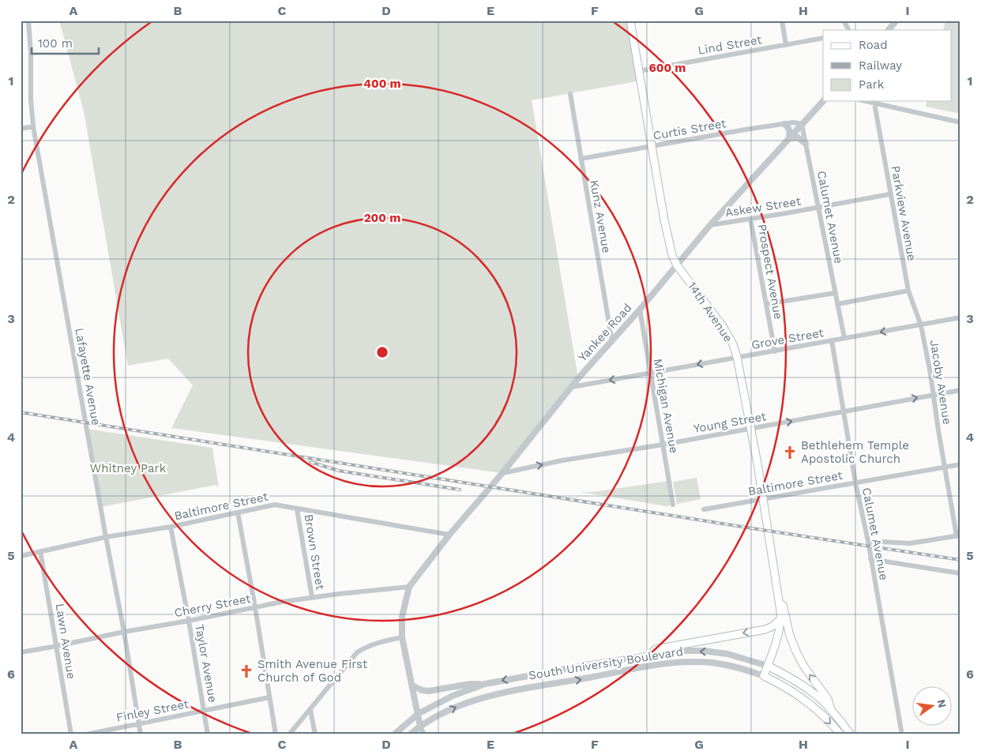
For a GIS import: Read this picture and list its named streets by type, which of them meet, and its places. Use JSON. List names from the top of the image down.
{
  "streets": {
    "main road": ["14th Avenue", "South University Boulevard"],
    "street": [
      "Lind Street",
      "Curtis Street",
      "Askew Street",
      "Parkview Avenue",
      "Kunz Avenue",
      "Calumet Avenue",
      "Prospect Avenue",
      "Yankee Road",
      "Grove Street",
      "Lafayette Avenue",
      "Jacoby Avenue",
      "Michigan Avenue",
      "Young Street",
      "Baltimore Street",
      "Brown Street",
      "Cherry Street",
      "Lawn Avenue",
      "Taylor Avenue",
      "Finley Street"
    ]
  },
  "crossings": [
    ["Lind Street", "14th Avenue"],
    ["Curtis Street", "Kunz Avenue"],
    ["Curtis Street", "Calumet Avenue"],
    ["Curtis Street", "14th Avenue"],
    ["Curtis Street", "Yankee Road"],
    ["Askew Street", "Parkview Avenue"],
    ["Askew Street", "Calumet Avenue"],
    ["Askew Street", "Prospect Avenue"],
    ["Askew Street", "Yankee Road"],
    ["Parkview Avenue", "Grove Street"],
    ["Parkview Avenue", "Jacoby Avenue"],
    ["Kunz Avenue", "Yankee Road"],
    ["Calumet Avenue", "Yankee Road"],
    ["Calumet Avenue", "Grove Street"],
    ["Calumet Avenue", "Young Street"],
    ["Calumet Avenue", "Baltimore Street"],
    ["Prospect Avenue", "Grove Street"],
    ["14th Avenue", "Yankee Road"],
    ["14th Avenue", "Grove Street"],
    ["14th Avenue", "Young Street"],
    ["14th Avenue", "Baltimore Street"],
    ["14th Avenue", "South University Boulevard"],
    ["Yankee Road", "Grove Street"],
    ["Yankee Road", "Michigan Avenue"],
    ["Yankee Road", "Young Street"],
    ["Yankee Road", "Baltimore Street"],
    ["Yankee Road", "Cherry Street"],
    ["Grove Street", "Jacoby Avenue"],
    ["Grove Street", "Michigan Avenue"],
    ["Lafayette Avenue", "Baltimore Street"],
    ["Lafayette Avenue", "Cherry Street"],
    ["Lafayette Avenue", "Finley Street"],
    ["Jacoby Avenue", "Young Street"],
    ["Jacoby Avenue", "Baltimore Street"],
    ["Michigan Avenue", "Young Street"],
    ["Baltimore Street", "Brown Street"],
    ["Baltimore Street", "Lawn Avenue"],
    ["Baltimore Street", "Taylor Avenue"],
    ["Brown Street", "Cherry Street"],
    ["Cherry Street", "Lawn Avenue"],
    ["Cherry Street", "Taylor Avenue"],
    ["Taylor Avenue", "Finley Street"]
  ],
  "one_way": ["Grove Street", "Young Street"],
  "parks": ["Whitney Park"],
  "places": {
    "church": ["Bethlehem Temple Apostolic Church", "Smith Avenue First Church of God"]
  },
  "legend": ["Road", "Railway", "Park"],
  "scale_bar": "100 m",
  "north": "right",
  "grid": {
    "columns": [
      "A",
      "B",
      "C",
      "D",
      "E",
      "F",
      "G",
      "H",
      "I"
    ],
    "rows": [
      "1",
      "2",
      "3",
      "4",
      "5",
      "6"
    ]
  },
  "rings": ["600 m", "400 m", "200 m"]
}
